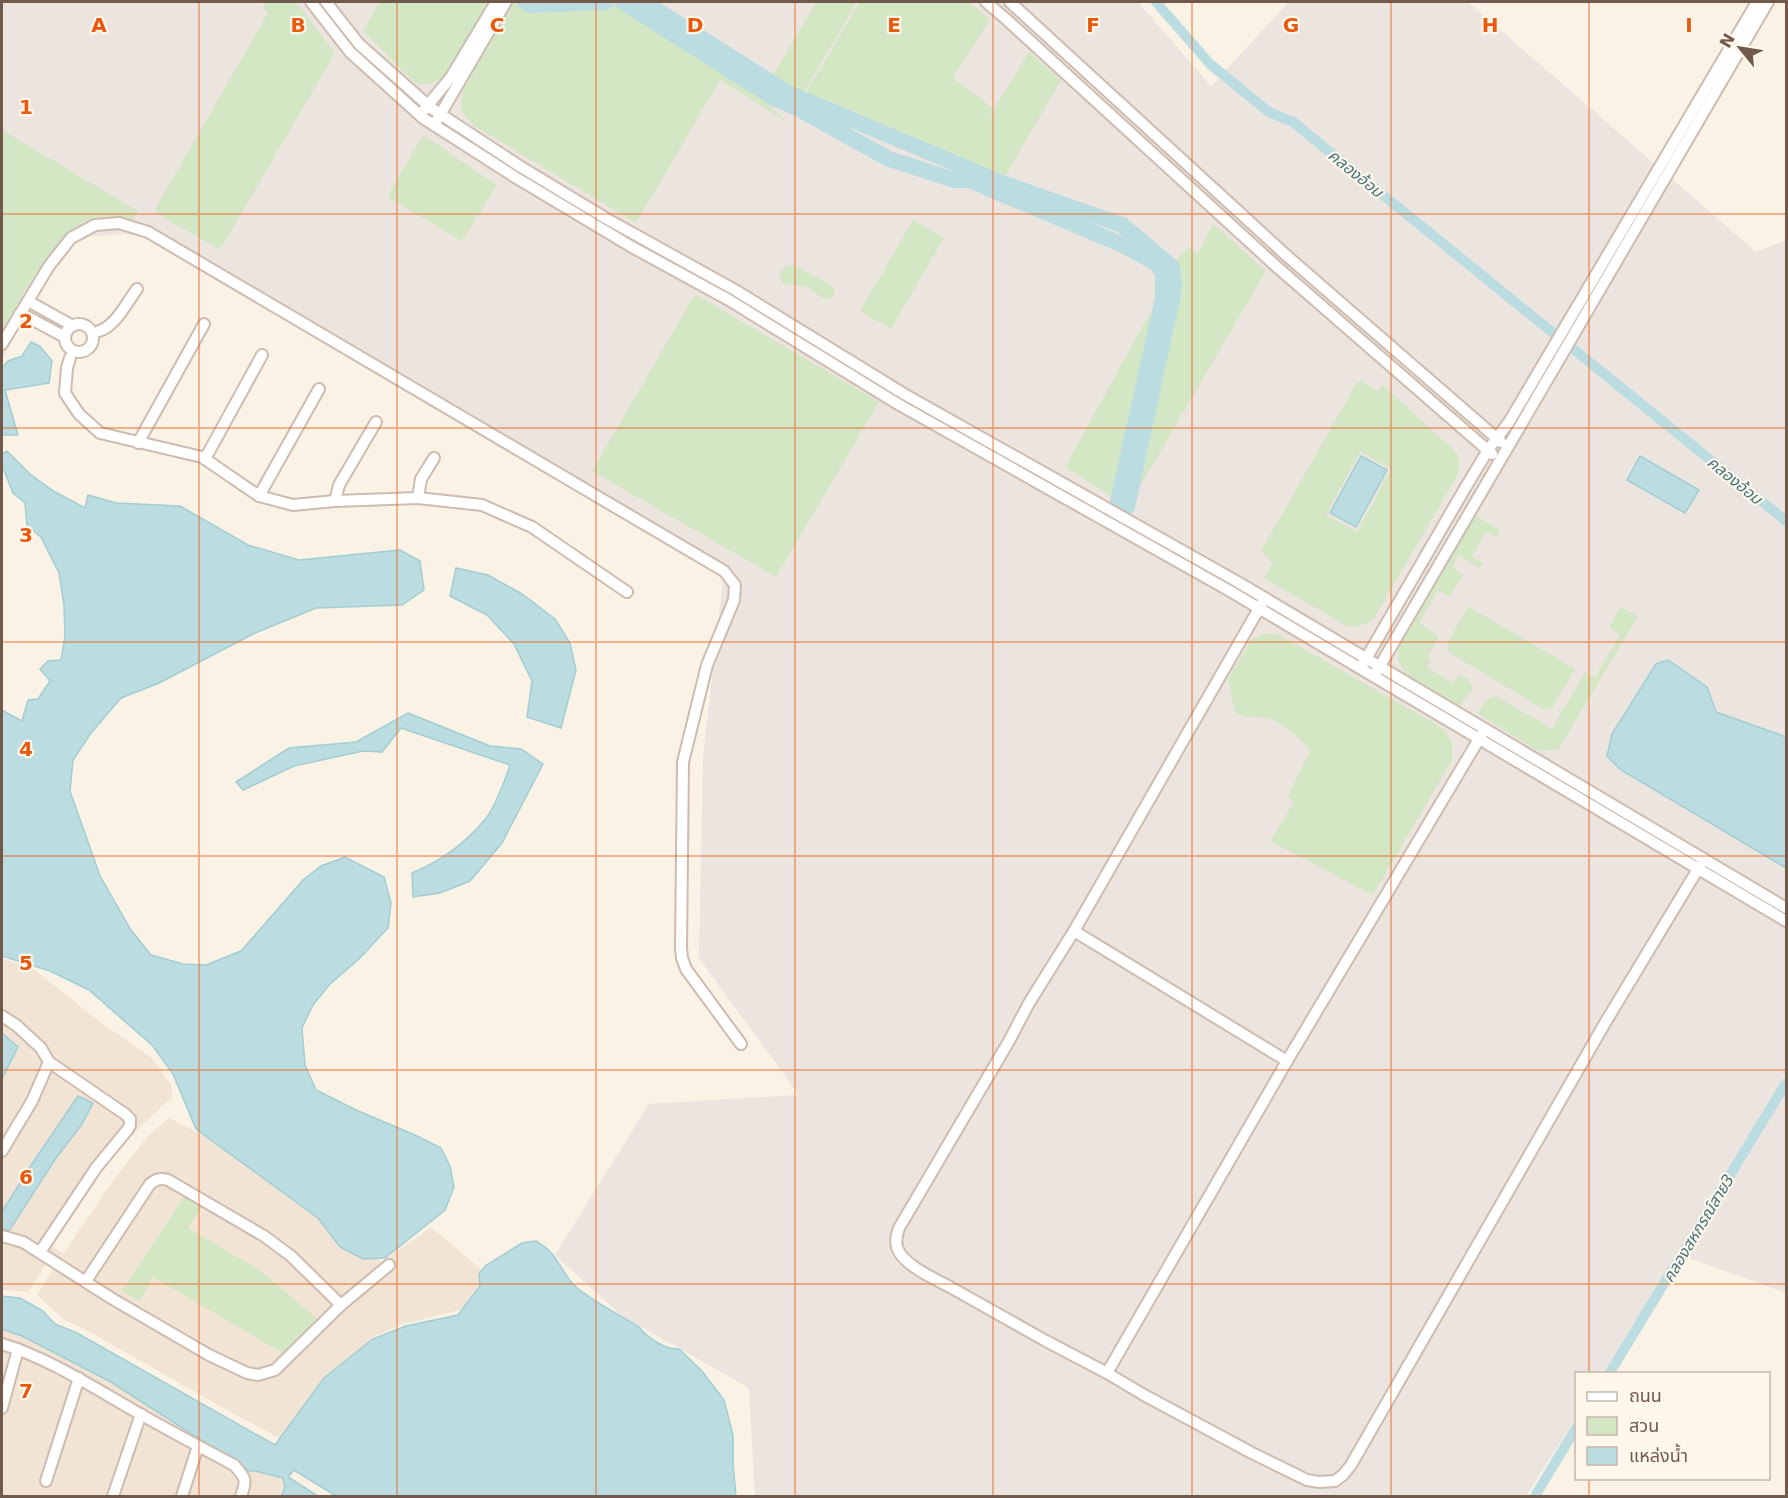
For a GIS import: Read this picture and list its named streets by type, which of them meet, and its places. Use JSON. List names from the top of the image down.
{
  "water": ["คลองอ้อม", "คลองสหกรณ์สาย3"],
  "legend": ["ถนน", "สวน", "แหล่งน้ำ"],
  "north": "top left",
  "grid": {
    "columns": [
      "A",
      "B",
      "C",
      "D",
      "E",
      "F",
      "G",
      "H",
      "I"
    ],
    "rows": [
      "1",
      "2",
      "3",
      "4",
      "5",
      "6",
      "7"
    ]
  }
}
